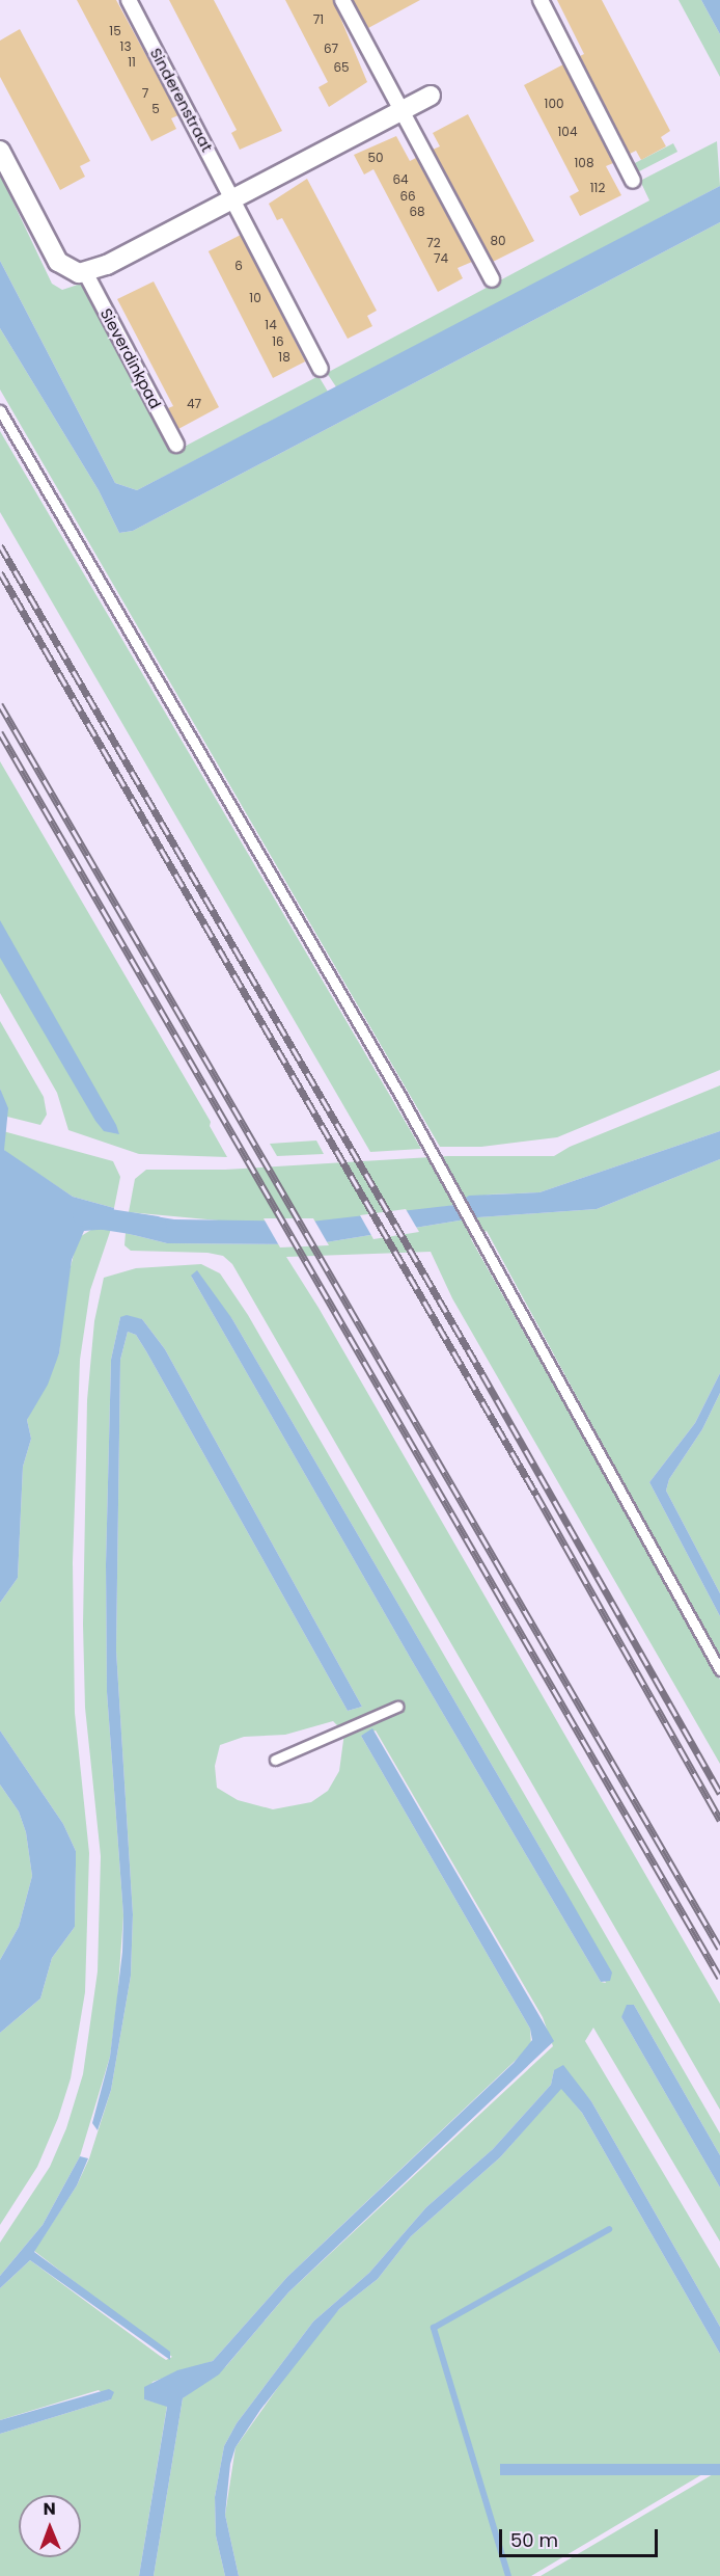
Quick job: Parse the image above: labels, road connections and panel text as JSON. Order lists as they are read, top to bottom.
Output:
{
  "streets": {
    "street": ["Sinderenstraat", "Sieverdinkpad"]
  },
  "house_numbers": [
    "71",
    "15",
    "13",
    "67",
    "11",
    "65",
    "7",
    "100",
    "5",
    "104",
    "50",
    "108",
    "64",
    "112",
    "66",
    "68",
    "80",
    "72",
    "74",
    "6",
    "10",
    "14",
    "16",
    "18",
    "47"
  ],
  "scale_bar": "50 m",
  "north": "top"
}
